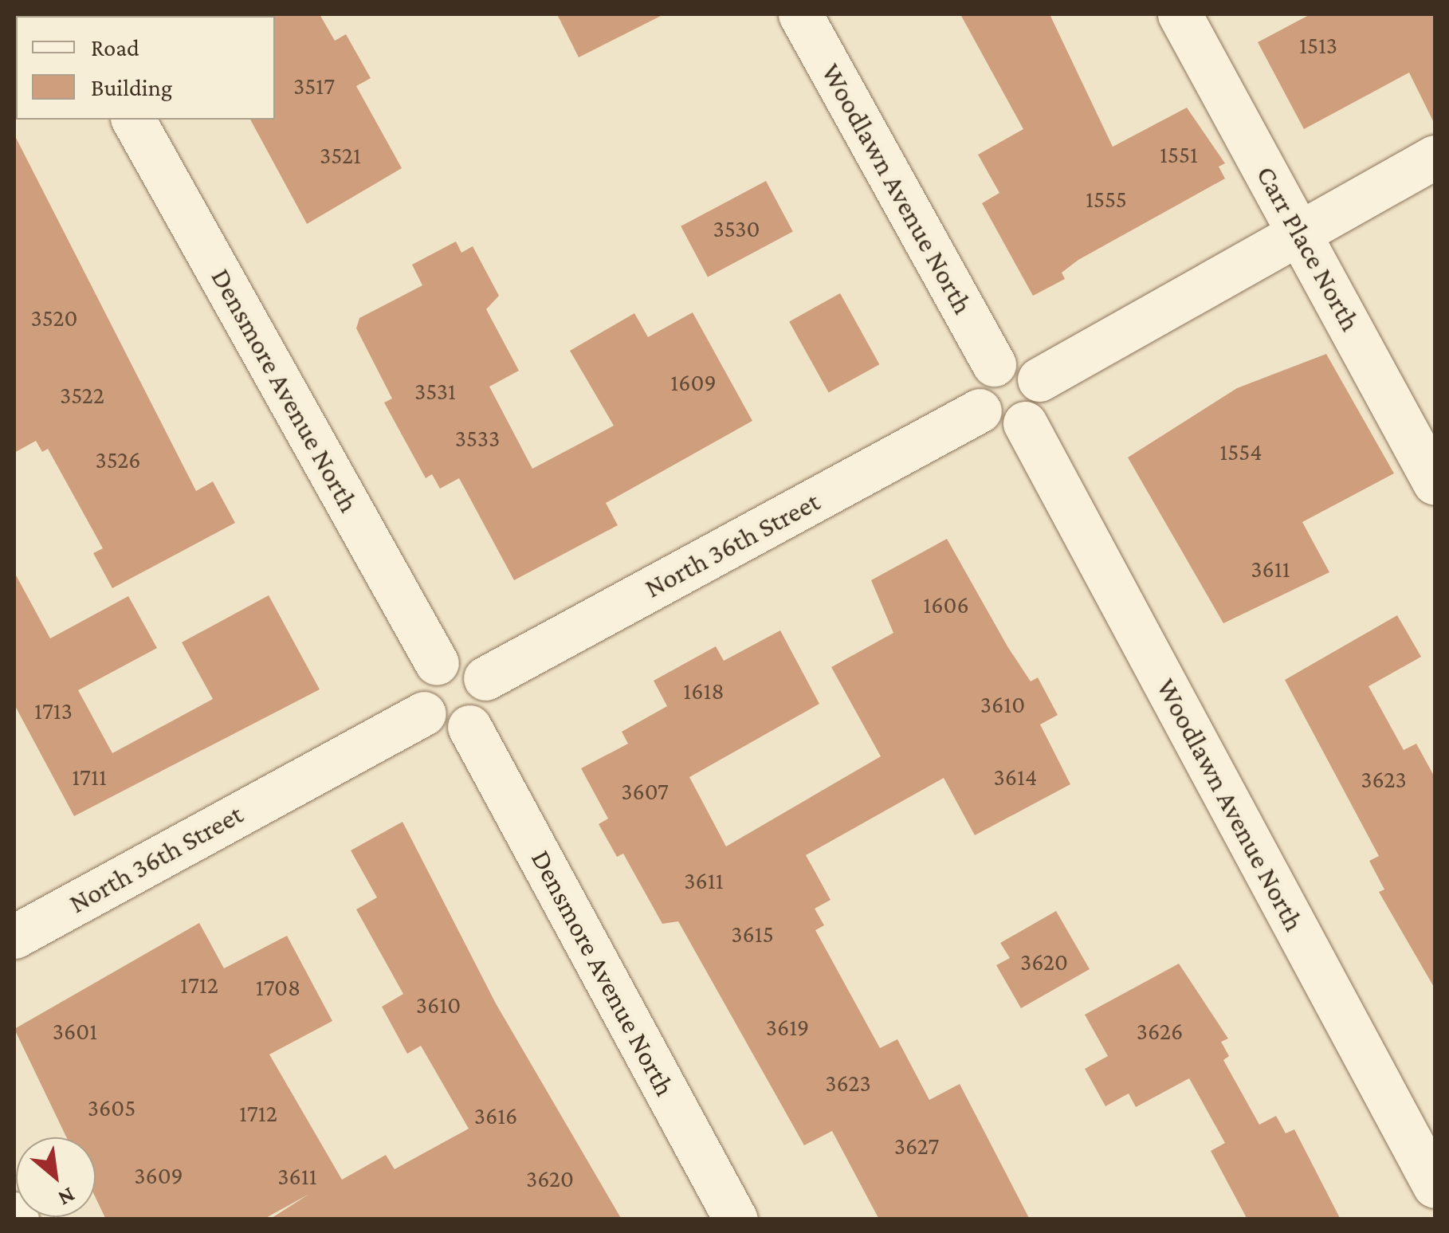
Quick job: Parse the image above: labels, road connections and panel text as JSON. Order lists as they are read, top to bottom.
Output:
{
  "streets": {
    "street": [
      "Woodlawn Avenue North",
      "Carr Place North",
      "Densmore Avenue North",
      "North 36th Street"
    ]
  },
  "crossings": [
    ["Woodlawn Avenue North", "North 36th Street"],
    ["Densmore Avenue North", "North 36th Street"]
  ],
  "house_numbers": [
    "1513",
    "3517",
    "1551",
    "3521",
    "1555",
    "3530",
    "3520",
    "1609",
    "3531",
    "3522",
    "3533",
    "1554",
    "3526",
    "3611",
    "1606",
    "1618",
    "3610",
    "1713",
    "1711",
    "3614",
    "3623",
    "3607",
    "3611",
    "3615",
    "3620",
    "1712",
    "1708",
    "3610",
    "3619",
    "3601",
    "3626",
    "3623",
    "3605",
    "1712",
    "3616",
    "3627",
    "3609",
    "3611",
    "3620"
  ],
  "legend": ["Road", "Building"],
  "north": "bottom right"
}
